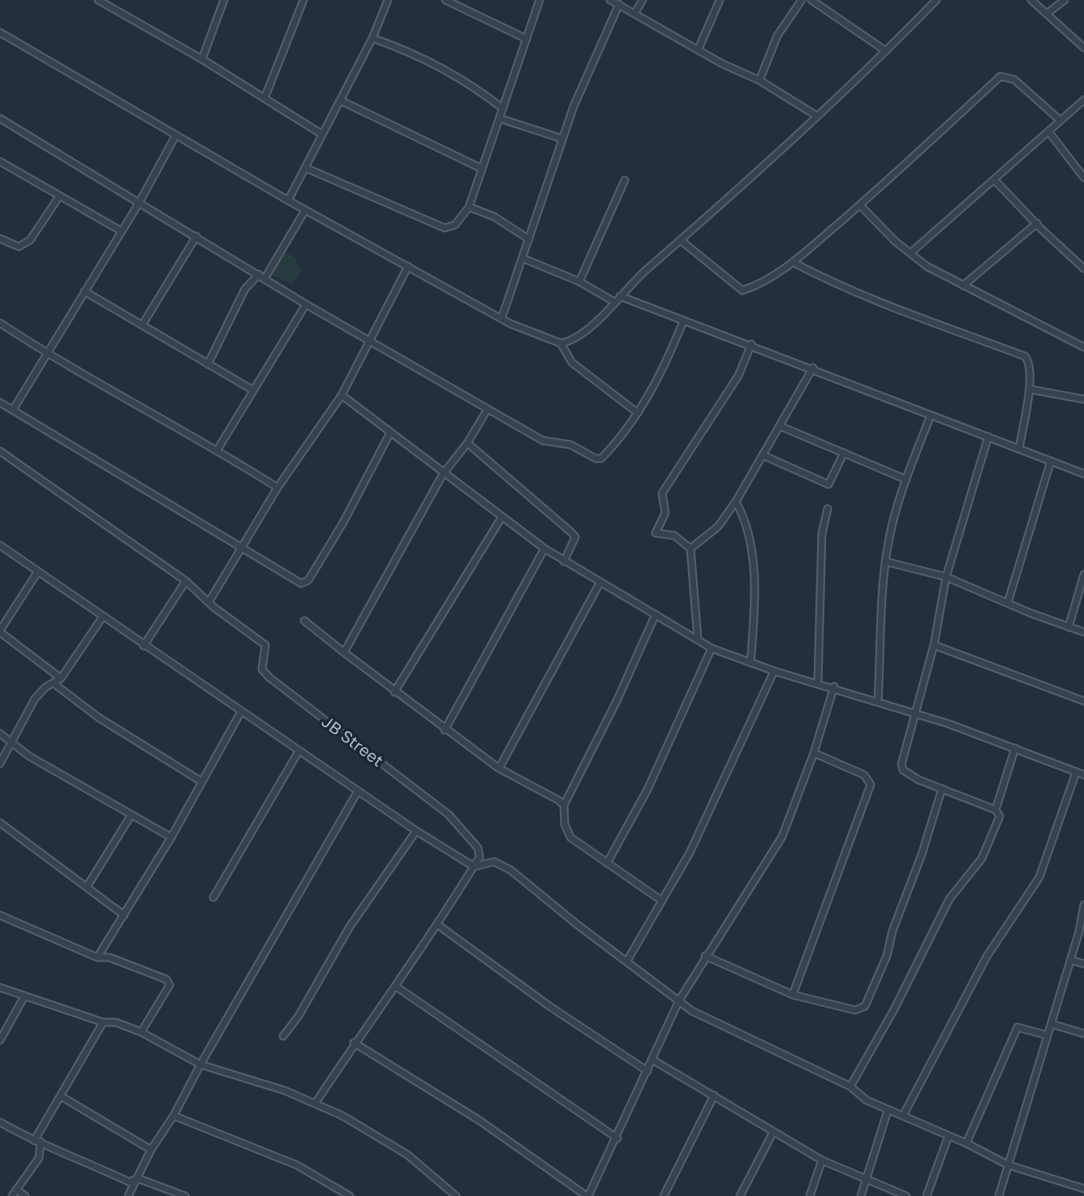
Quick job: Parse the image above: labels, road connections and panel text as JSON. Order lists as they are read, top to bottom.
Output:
{
  "streets": {
    "street": ["JB Street"]
  }
}
